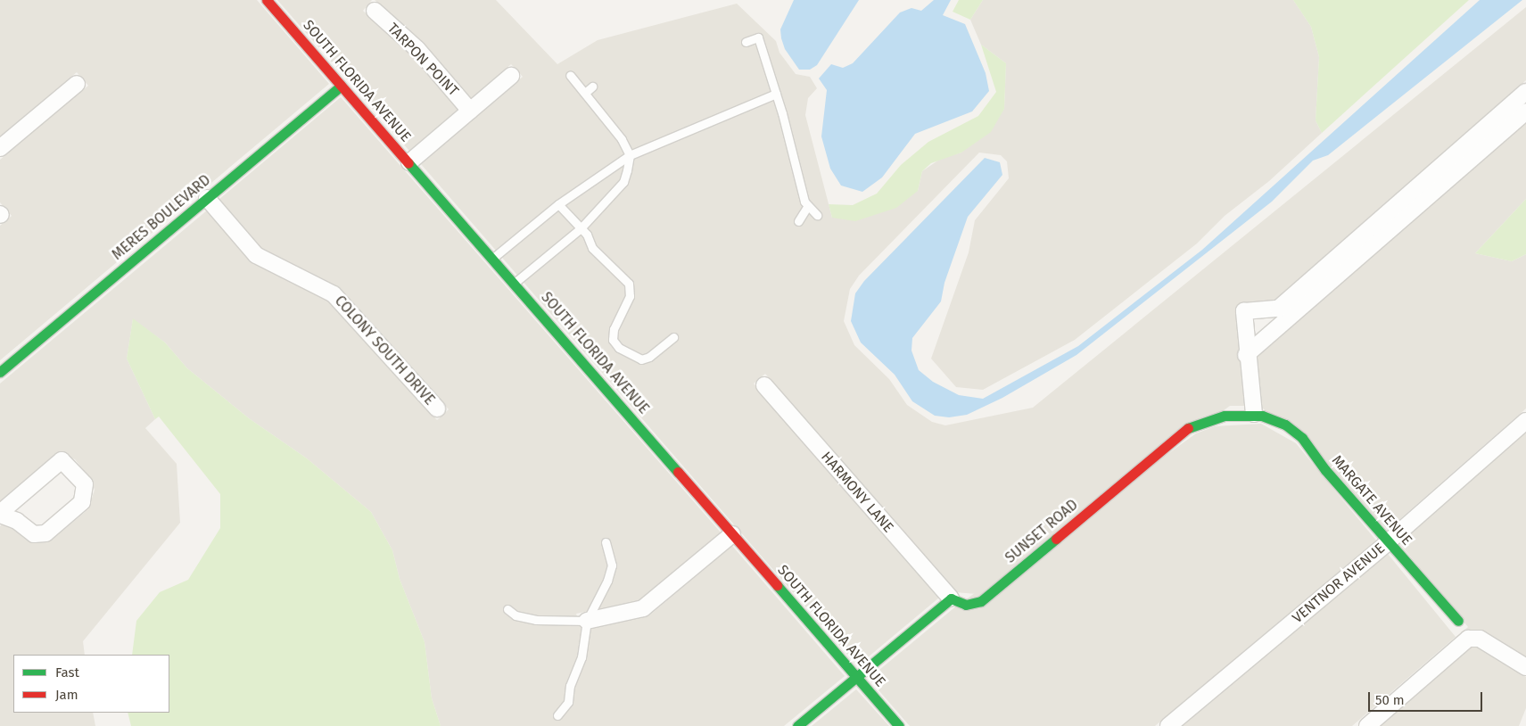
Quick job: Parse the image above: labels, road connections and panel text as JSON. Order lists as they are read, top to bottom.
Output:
{
  "streets": {
    "street": [
      "TARPON POINT",
      "SOUTH FLORIDA AVENUE",
      "MERES BOULEVARD",
      "COLONY SOUTH DRIVE",
      "HARMONY LANE",
      "MARGATE AVENUE",
      "SUNSET ROAD",
      "VENTNOR AVENUE"
    ]
  },
  "crossings": [
    ["TARPON POINT", "SOUTH FLORIDA AVENUE"],
    ["SOUTH FLORIDA AVENUE", "MERES BOULEVARD"],
    ["MERES BOULEVARD", "COLONY SOUTH DRIVE"],
    ["HARMONY LANE", "SUNSET ROAD"],
    ["MARGATE AVENUE", "SUNSET ROAD"],
    ["MARGATE AVENUE", "VENTNOR AVENUE"]
  ],
  "legend": ["Fast", "Jam"],
  "scale_bar": "50 m"
}
